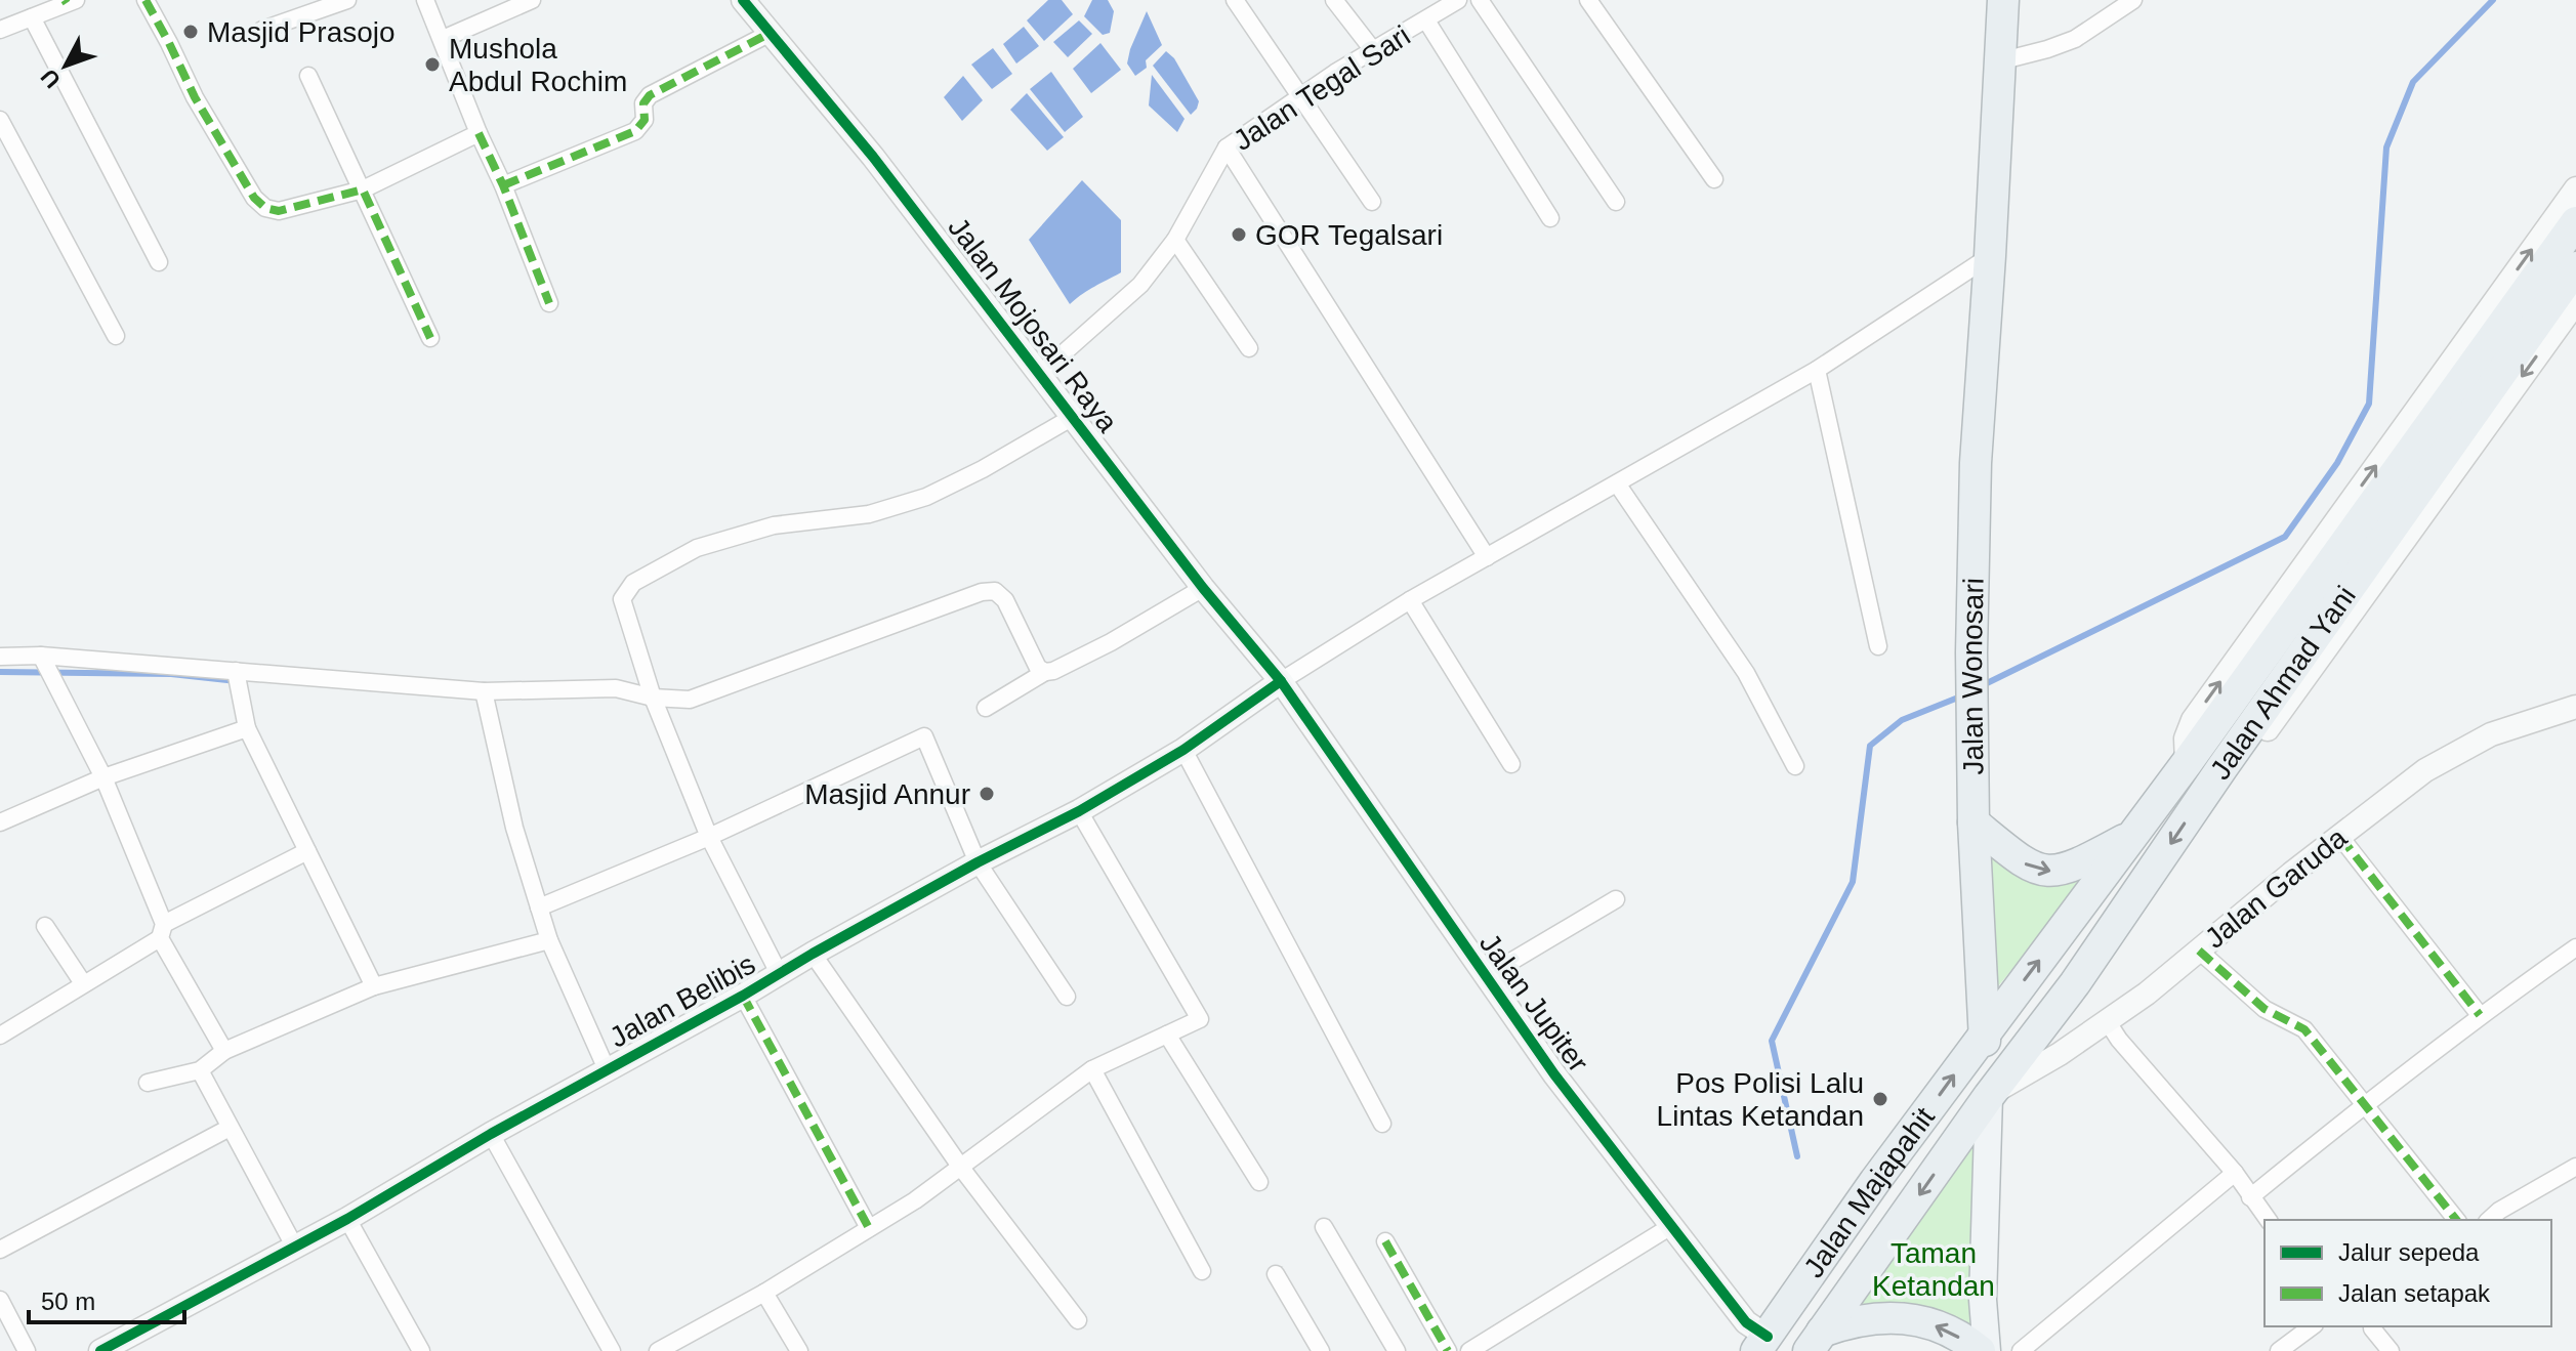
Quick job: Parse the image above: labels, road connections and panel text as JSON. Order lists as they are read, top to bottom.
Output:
{
  "streets": {
    "highway": ["Jalan Wonosari", "Jalan Ahmad Yani", "Jalan Majapahit"],
    "street": [
      "Jalan Tegal Sari",
      "Jalan Mojosari Raya",
      "Jalan Garuda",
      "Jalan Belibis",
      "Jalan Jupiter"
    ]
  },
  "crossings": [
    ["Jalan Tegal Sari", "Jalan Mojosari Raya"],
    ["Jalan Mojosari Raya", "Jalan Belibis"],
    ["Jalan Mojosari Raya", "Jalan Jupiter"],
    ["Jalan Wonosari", "Jalan Ahmad Yani"],
    ["Jalan Wonosari", "Jalan Garuda"],
    ["Jalan Wonosari", "Jalan Majapahit"],
    ["Jalan Ahmad Yani", "Jalan Garuda"],
    ["Jalan Ahmad Yani", "Jalan Majapahit"],
    ["Jalan Garuda", "Jalan Majapahit"],
    ["Jalan Belibis", "Jalan Jupiter"],
    ["Jalan Jupiter", "Jalan Majapahit"]
  ],
  "parks": ["Taman Ketandan"],
  "places": [
    "Masjid Prasojo",
    "Mushola Abdul Rochim",
    "GOR Tegalsari",
    "Masjid Annur",
    "Pos Polisi Lalu Lintas Ketandan"
  ],
  "legend": ["Jalur sepeda", "Jalan setapak"],
  "scale_bar": "50 m",
  "north": "bottom left"
}
